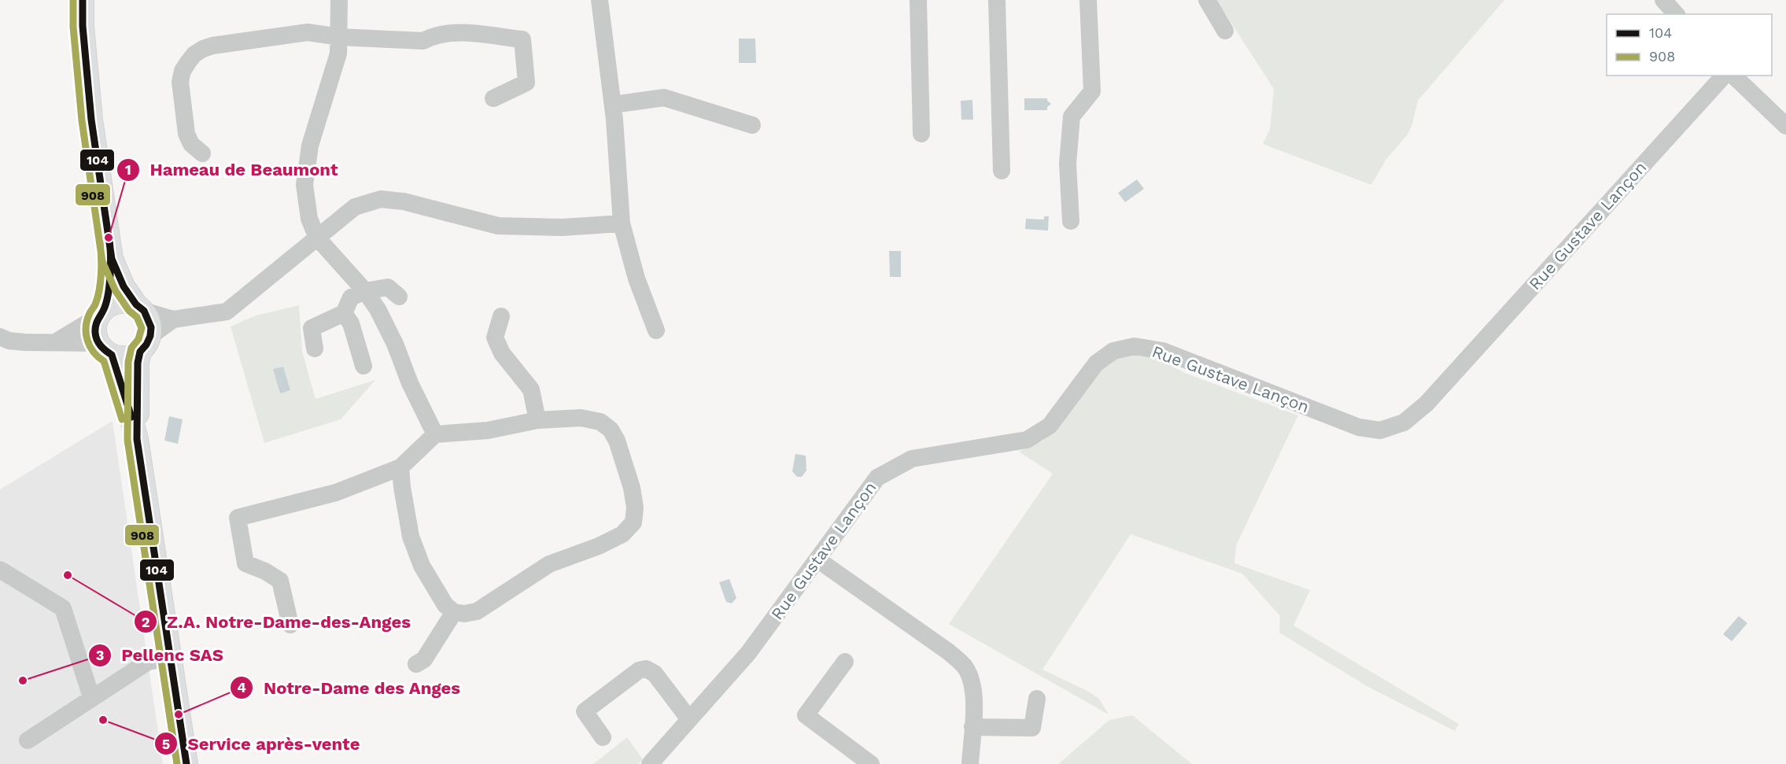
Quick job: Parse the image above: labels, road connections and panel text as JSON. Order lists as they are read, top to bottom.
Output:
{
  "streets": {
    "street": ["Rue Gustave Lançon"]
  },
  "places": [
    "Hameau de Beaumont",
    "Z.A. Notre-Dame-des-Anges",
    "Pellenc SAS",
    "Notre-Dame des Anges",
    "Service après-vente"
  ],
  "lines": ["transit line 104", "transit line 908"],
  "legend": ["104", "908"]
}
